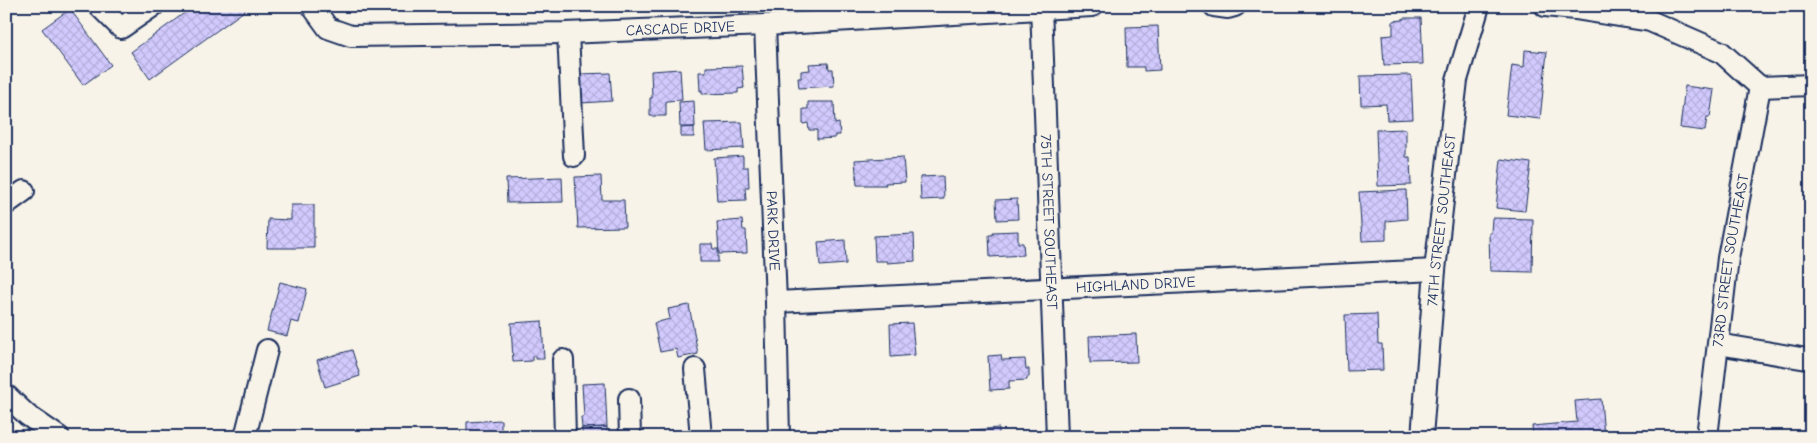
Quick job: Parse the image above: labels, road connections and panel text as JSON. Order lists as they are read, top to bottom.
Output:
{
  "streets": {
    "street": [
      "CASCADE DRIVE",
      "74TH STREET SOUTHEAST",
      "75TH STREET SOUTHEAST",
      "PARK DRIVE",
      "73RD STREET SOUTHEAST",
      "HIGHLAND DRIVE"
    ]
  },
  "crossings": [
    ["CASCADE DRIVE", "75TH STREET SOUTHEAST"],
    ["CASCADE DRIVE", "PARK DRIVE"],
    ["74TH STREET SOUTHEAST", "HIGHLAND DRIVE"],
    ["75TH STREET SOUTHEAST", "HIGHLAND DRIVE"],
    ["PARK DRIVE", "HIGHLAND DRIVE"]
  ]
}
